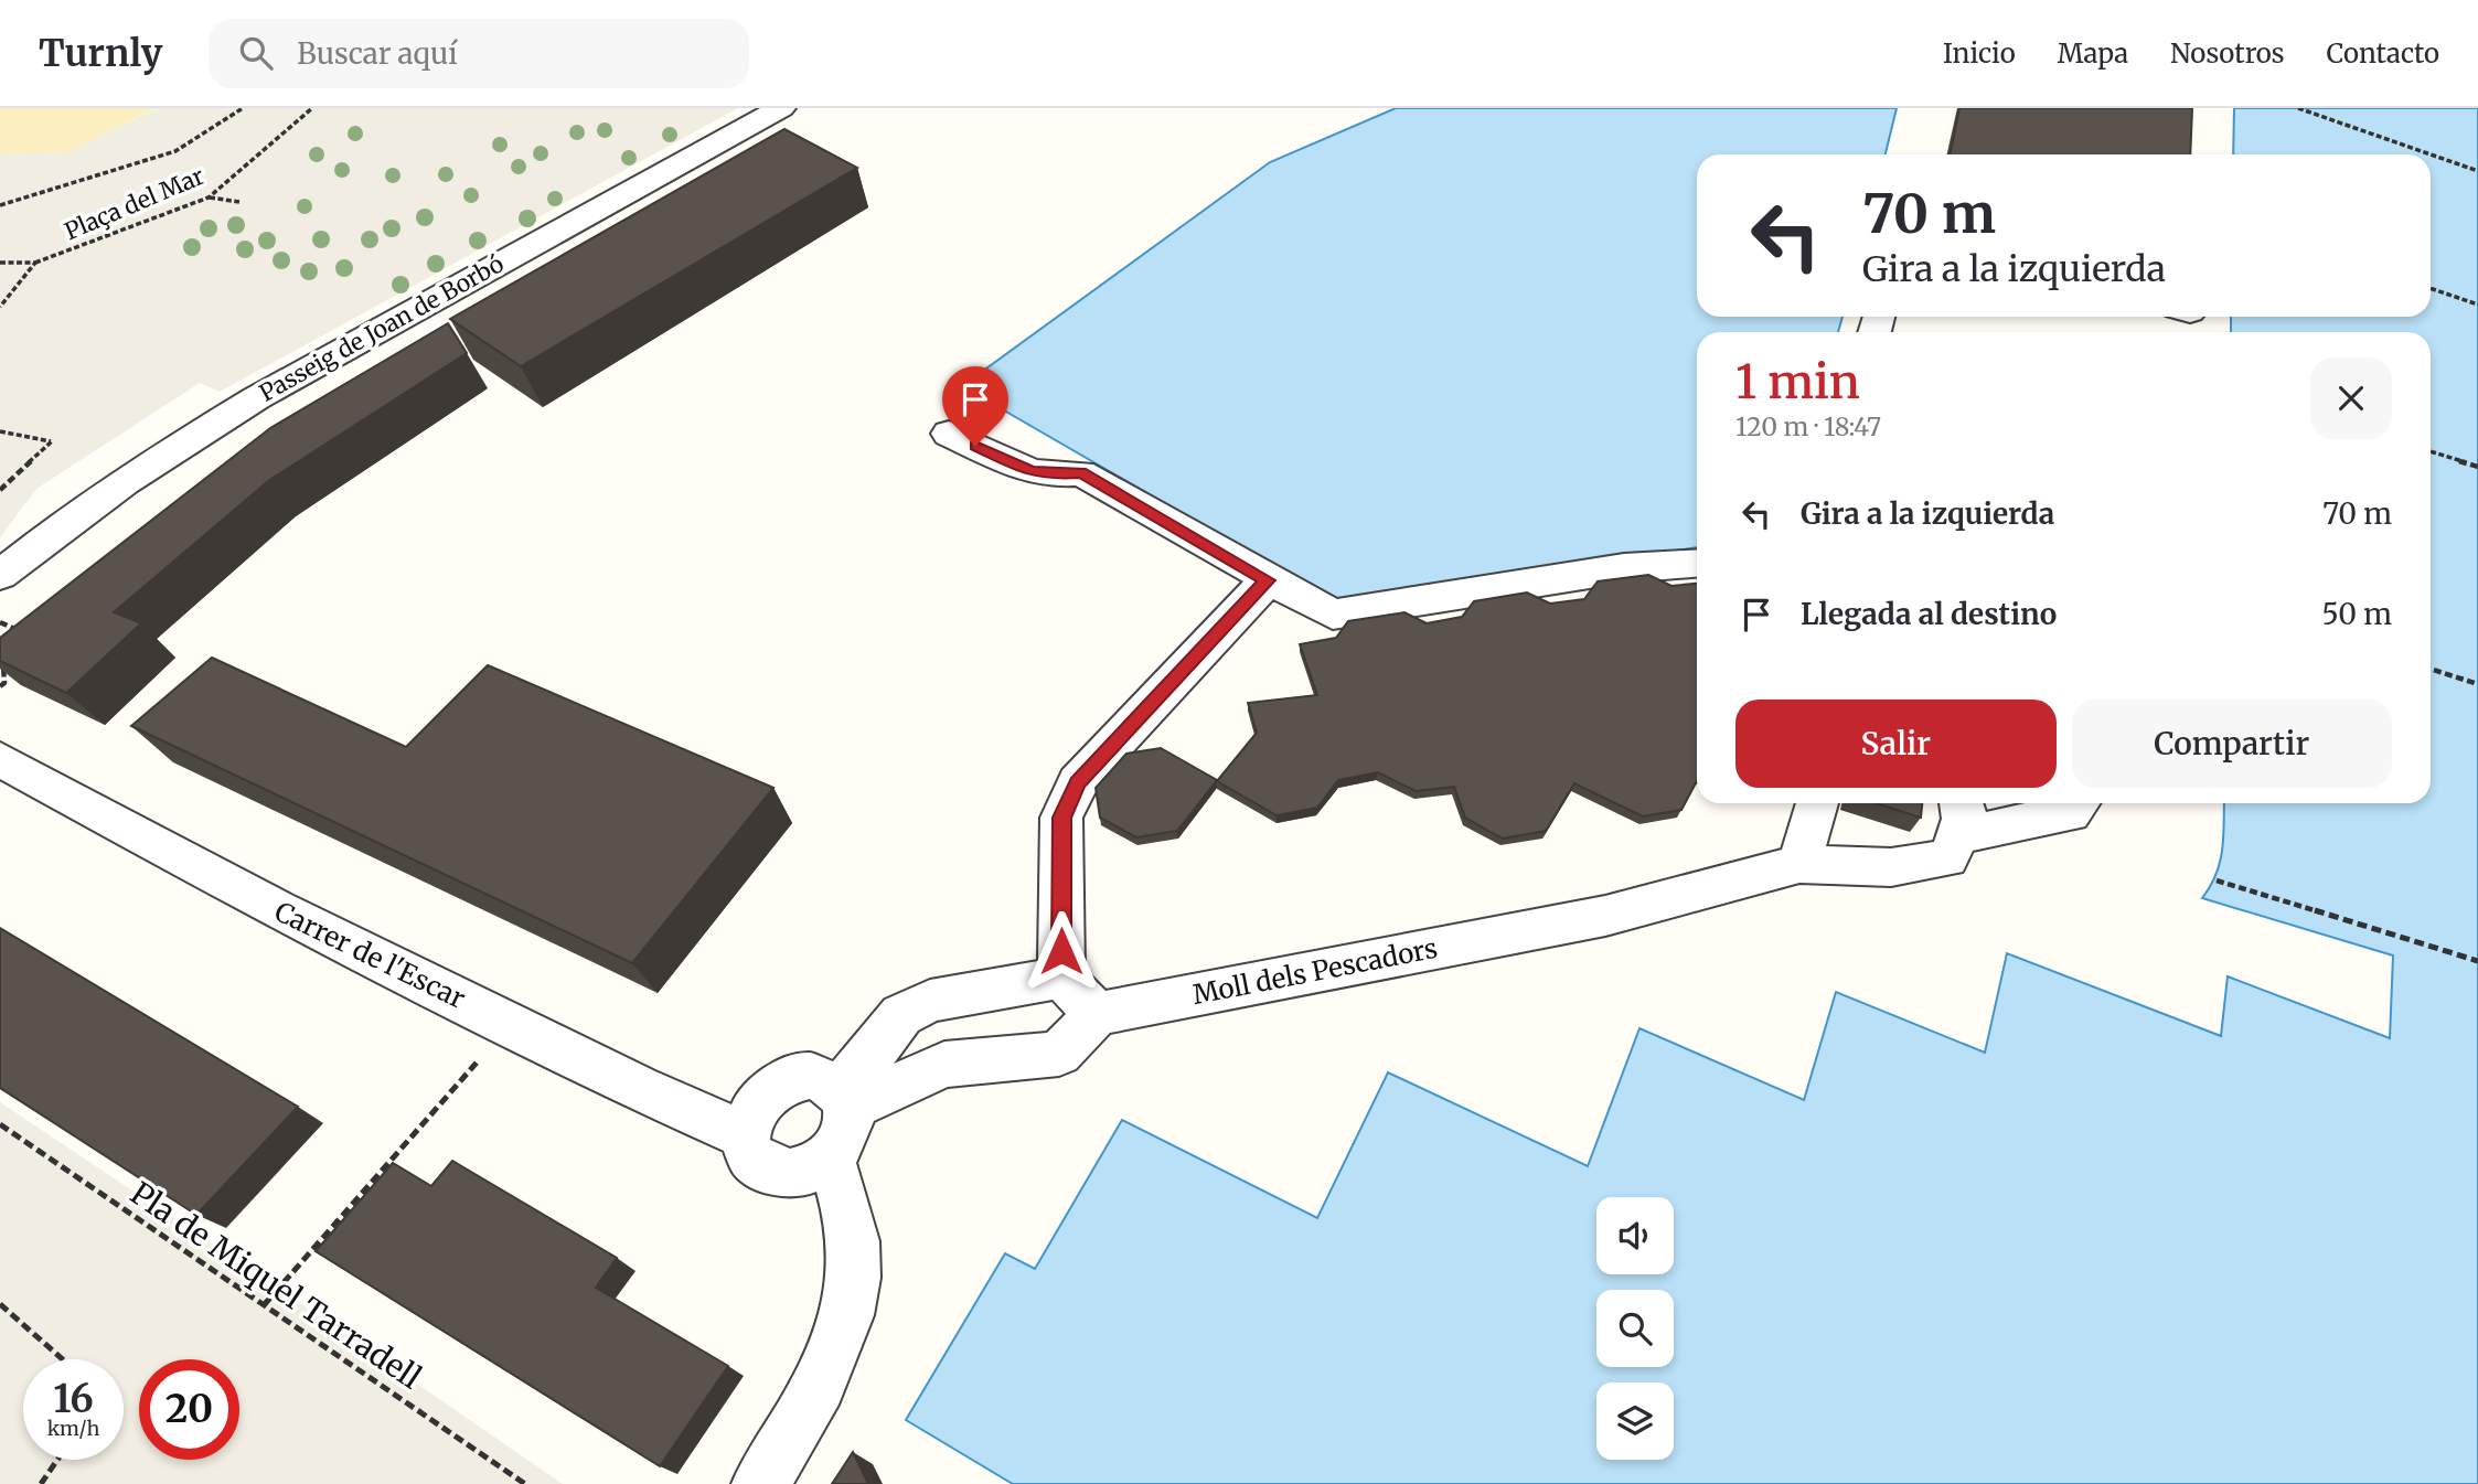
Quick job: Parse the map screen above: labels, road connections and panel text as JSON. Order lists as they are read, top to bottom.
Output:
{
  "streets": {
    "street": ["Passeig de Joan de Borbó", "Carrer de l'Escar", "Moll dels Pescadors"],
    "path": ["Plaça del Mar", "Pla de Miquel Tarradell"]
  },
  "page": {
    "header": "Turnly",
    "search": "Buscar aquí",
    "nav": [
      "Inicio",
      "Mapa",
      "Nosotros",
      "Contacto"
    ],
    "turn": ["70 m", "Gira a la izquierda"],
    "heading": ["1 min", "120 m · 18:47"],
    "list": [
      {
        "name": "Gira a la izquierda",
        "value": "70 m"
      },
      {
        "name": "Llegada al destino",
        "value": "50 m"
      }
    ],
    "buttons": ["Salir", "Compartir"],
    "speed": "16 km/h",
    "limit": "20"
  }
}
